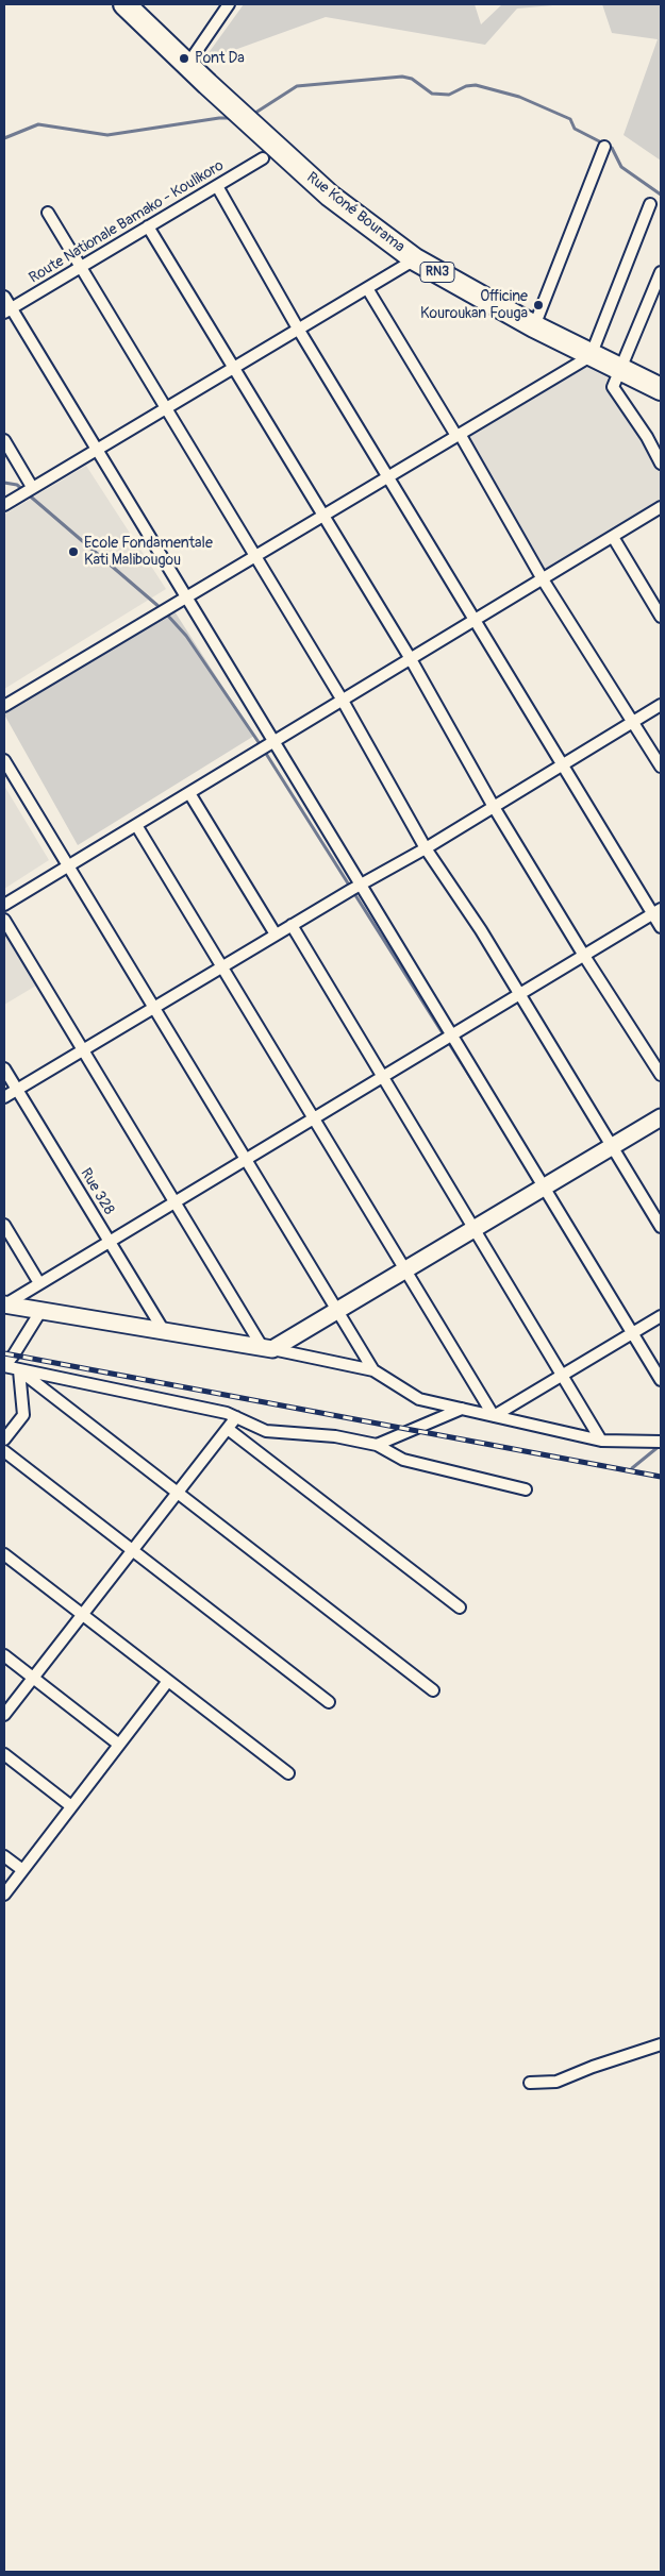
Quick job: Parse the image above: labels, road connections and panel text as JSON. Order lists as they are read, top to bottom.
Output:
{
  "streets": {
    "highway": ["Rue Koné Bourama", "RN3"],
    "street": ["Route Nationale Bamako - Koulikoro", "Rue 328"]
  },
  "crossings": [
    ["Rue Koné Bourama", "RN3"]
  ],
  "places": ["Pont Da", "Officine Kouroukan Fouga", "Ecole Fondamentale Kati Malibougou"]
}
